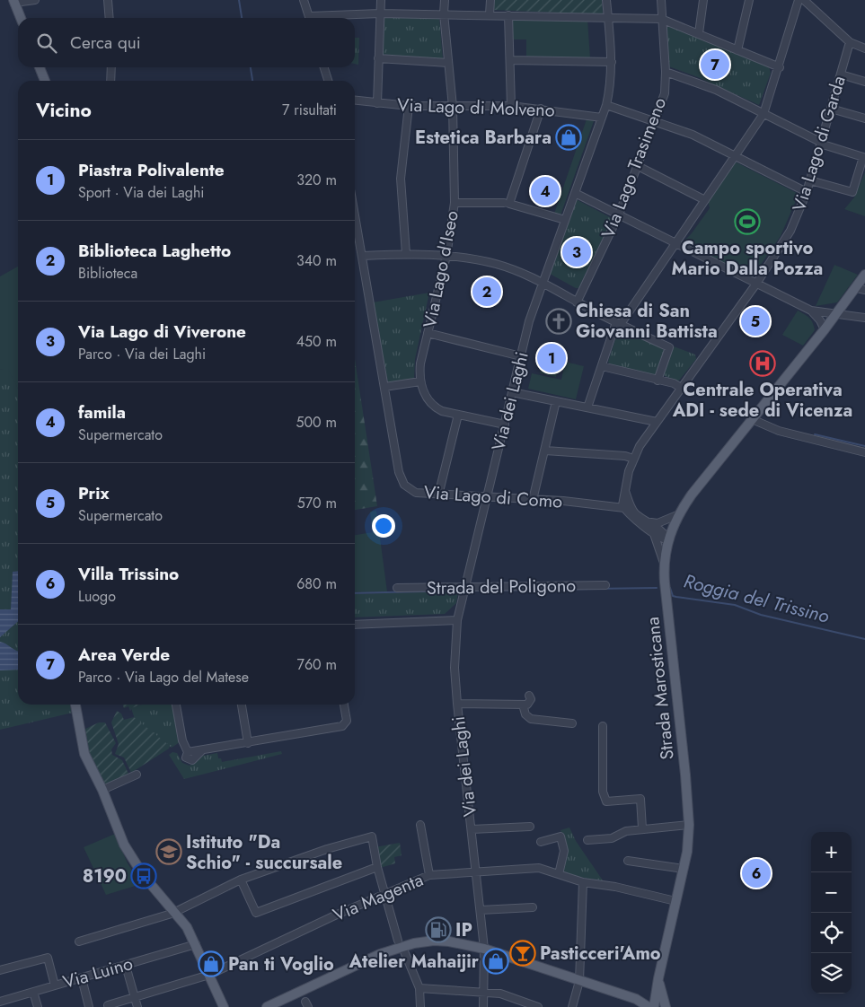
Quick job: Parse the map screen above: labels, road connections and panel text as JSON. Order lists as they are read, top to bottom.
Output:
{
  "streets": {
    "main road": ["Strada Marosticana"],
    "street": [
      "Via Lago di Molveno",
      "Via Lago di Garda",
      "Via Lago Trasimeno",
      "Via Lago d'Iseo",
      "Via dei Laghi",
      "Via Lago di Como",
      "Strada del Poligono",
      "Via Magenta",
      "Via Luino"
    ]
  },
  "crossings": [
    ["Via Lago di Molveno", "Via Lago d'Iseo"],
    ["Via Lago di Molveno", "Via dei Laghi"],
    ["Via Lago di Garda", "Via Lago di Como"],
    ["Via Lago d'Iseo", "Via dei Laghi"],
    ["Via dei Laghi", "Via Lago di Como"],
    ["Via dei Laghi", "Strada del Poligono"],
    ["Via dei Laghi", "Via Magenta"],
    ["Strada Marosticana", "Via Magenta"]
  ],
  "water": ["Roggia del Trissino"],
  "places": {
    "shop": ["Estetica Barbara", "Atelier Mahaijir", "Pan ti Voglio"],
    "sports": ["Campo sportivo Mario Dalla Pozza"],
    "church": ["Chiesa di San Giovanni Battista"],
    "hospital": ["Centrale Operativa ADI - sede di Vicenza"],
    "school or university": ["Istituto \"Da Schio\" - succursale"],
    "bus stop": ["8190"],
    "fuel station": ["IP"],
    "bar": ["Pasticceri'Amo"]
  },
  "page": {
    "search": "Cerca qui",
    "pins": [
      "7",
      "4",
      "3",
      "2",
      "5",
      "1",
      "6"
    ],
    "heading": ["Vicino", "7 risultati"],
    "list": [
      {
        "mark": "1",
        "name": "Piastra Polivalente",
        "note": "Sport · Via dei Laghi",
        "value": "320 m"
      },
      {
        "mark": "2",
        "name": "Biblioteca Laghetto",
        "note": "Biblioteca",
        "value": "340 m"
      },
      {
        "mark": "3",
        "name": "Via Lago di Viverone",
        "note": "Parco · Via dei Laghi",
        "value": "450 m"
      },
      {
        "mark": "4",
        "name": "famila",
        "note": "Supermercato",
        "value": "500 m"
      },
      {
        "mark": "5",
        "name": "Prix",
        "note": "Supermercato",
        "value": "570 m"
      },
      {
        "mark": "6",
        "name": "Villa Trissino",
        "note": "Luogo",
        "value": "680 m"
      },
      {
        "mark": "7",
        "name": "Area Verde",
        "note": "Parco · Via Lago del Matese",
        "value": "760 m"
      }
    ],
    "map_buttons": ["+", "−"]
  }
}
